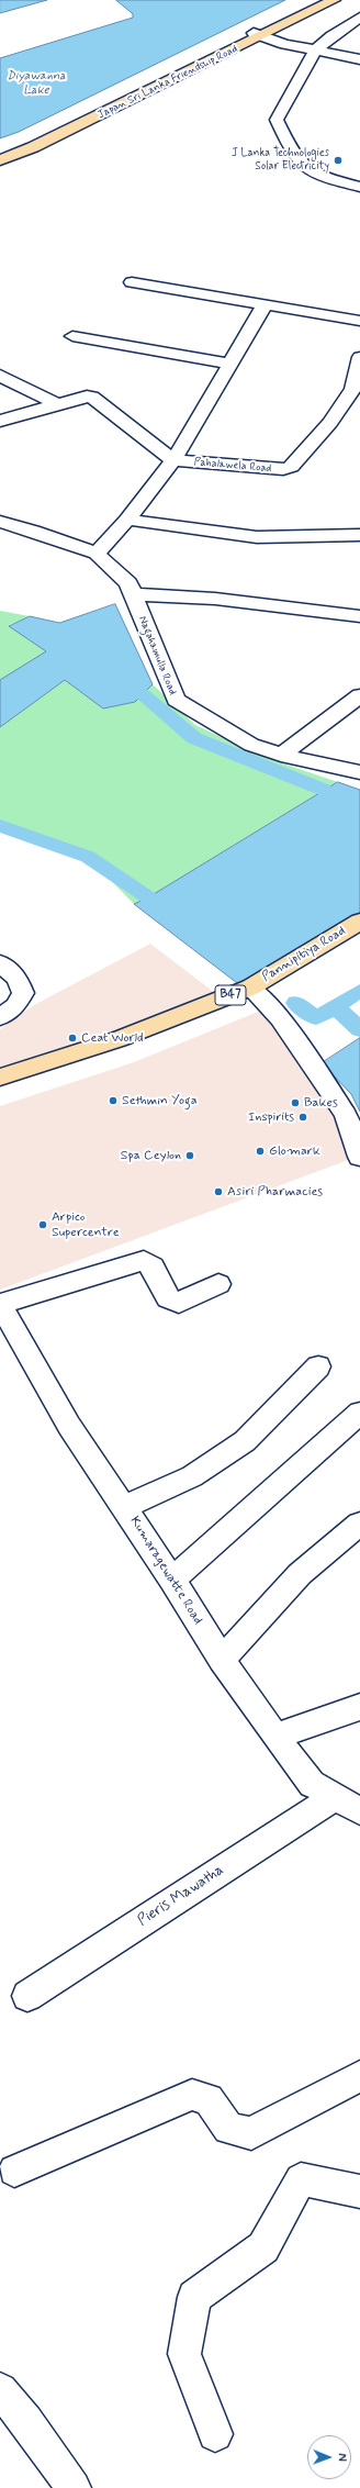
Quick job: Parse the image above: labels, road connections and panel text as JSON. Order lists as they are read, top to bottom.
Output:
{
  "streets": {
    "main road": ["Japan Sri Lanka Friendship Road", "Pannipitiya Road", "B47"],
    "street": [
      "Pahalawela Road",
      "Nagahamulla Road",
      "Kumaragewatte Road",
      "Pieris Mawatha"
    ]
  },
  "crossings": [
    ["Kumaragewatte Road", "Pieris Mawatha"]
  ],
  "water": ["Diyawanna Lake"],
  "places": [
    "J Lanka Technologies Solar Electricity",
    "Ceat World",
    "Sethmin Yoga",
    "Bakes",
    "Inspirits",
    "Glomark",
    "Spa Ceylon",
    "Asiri Pharmacies",
    "Arpico Supercentre"
  ],
  "north": "right"
}
